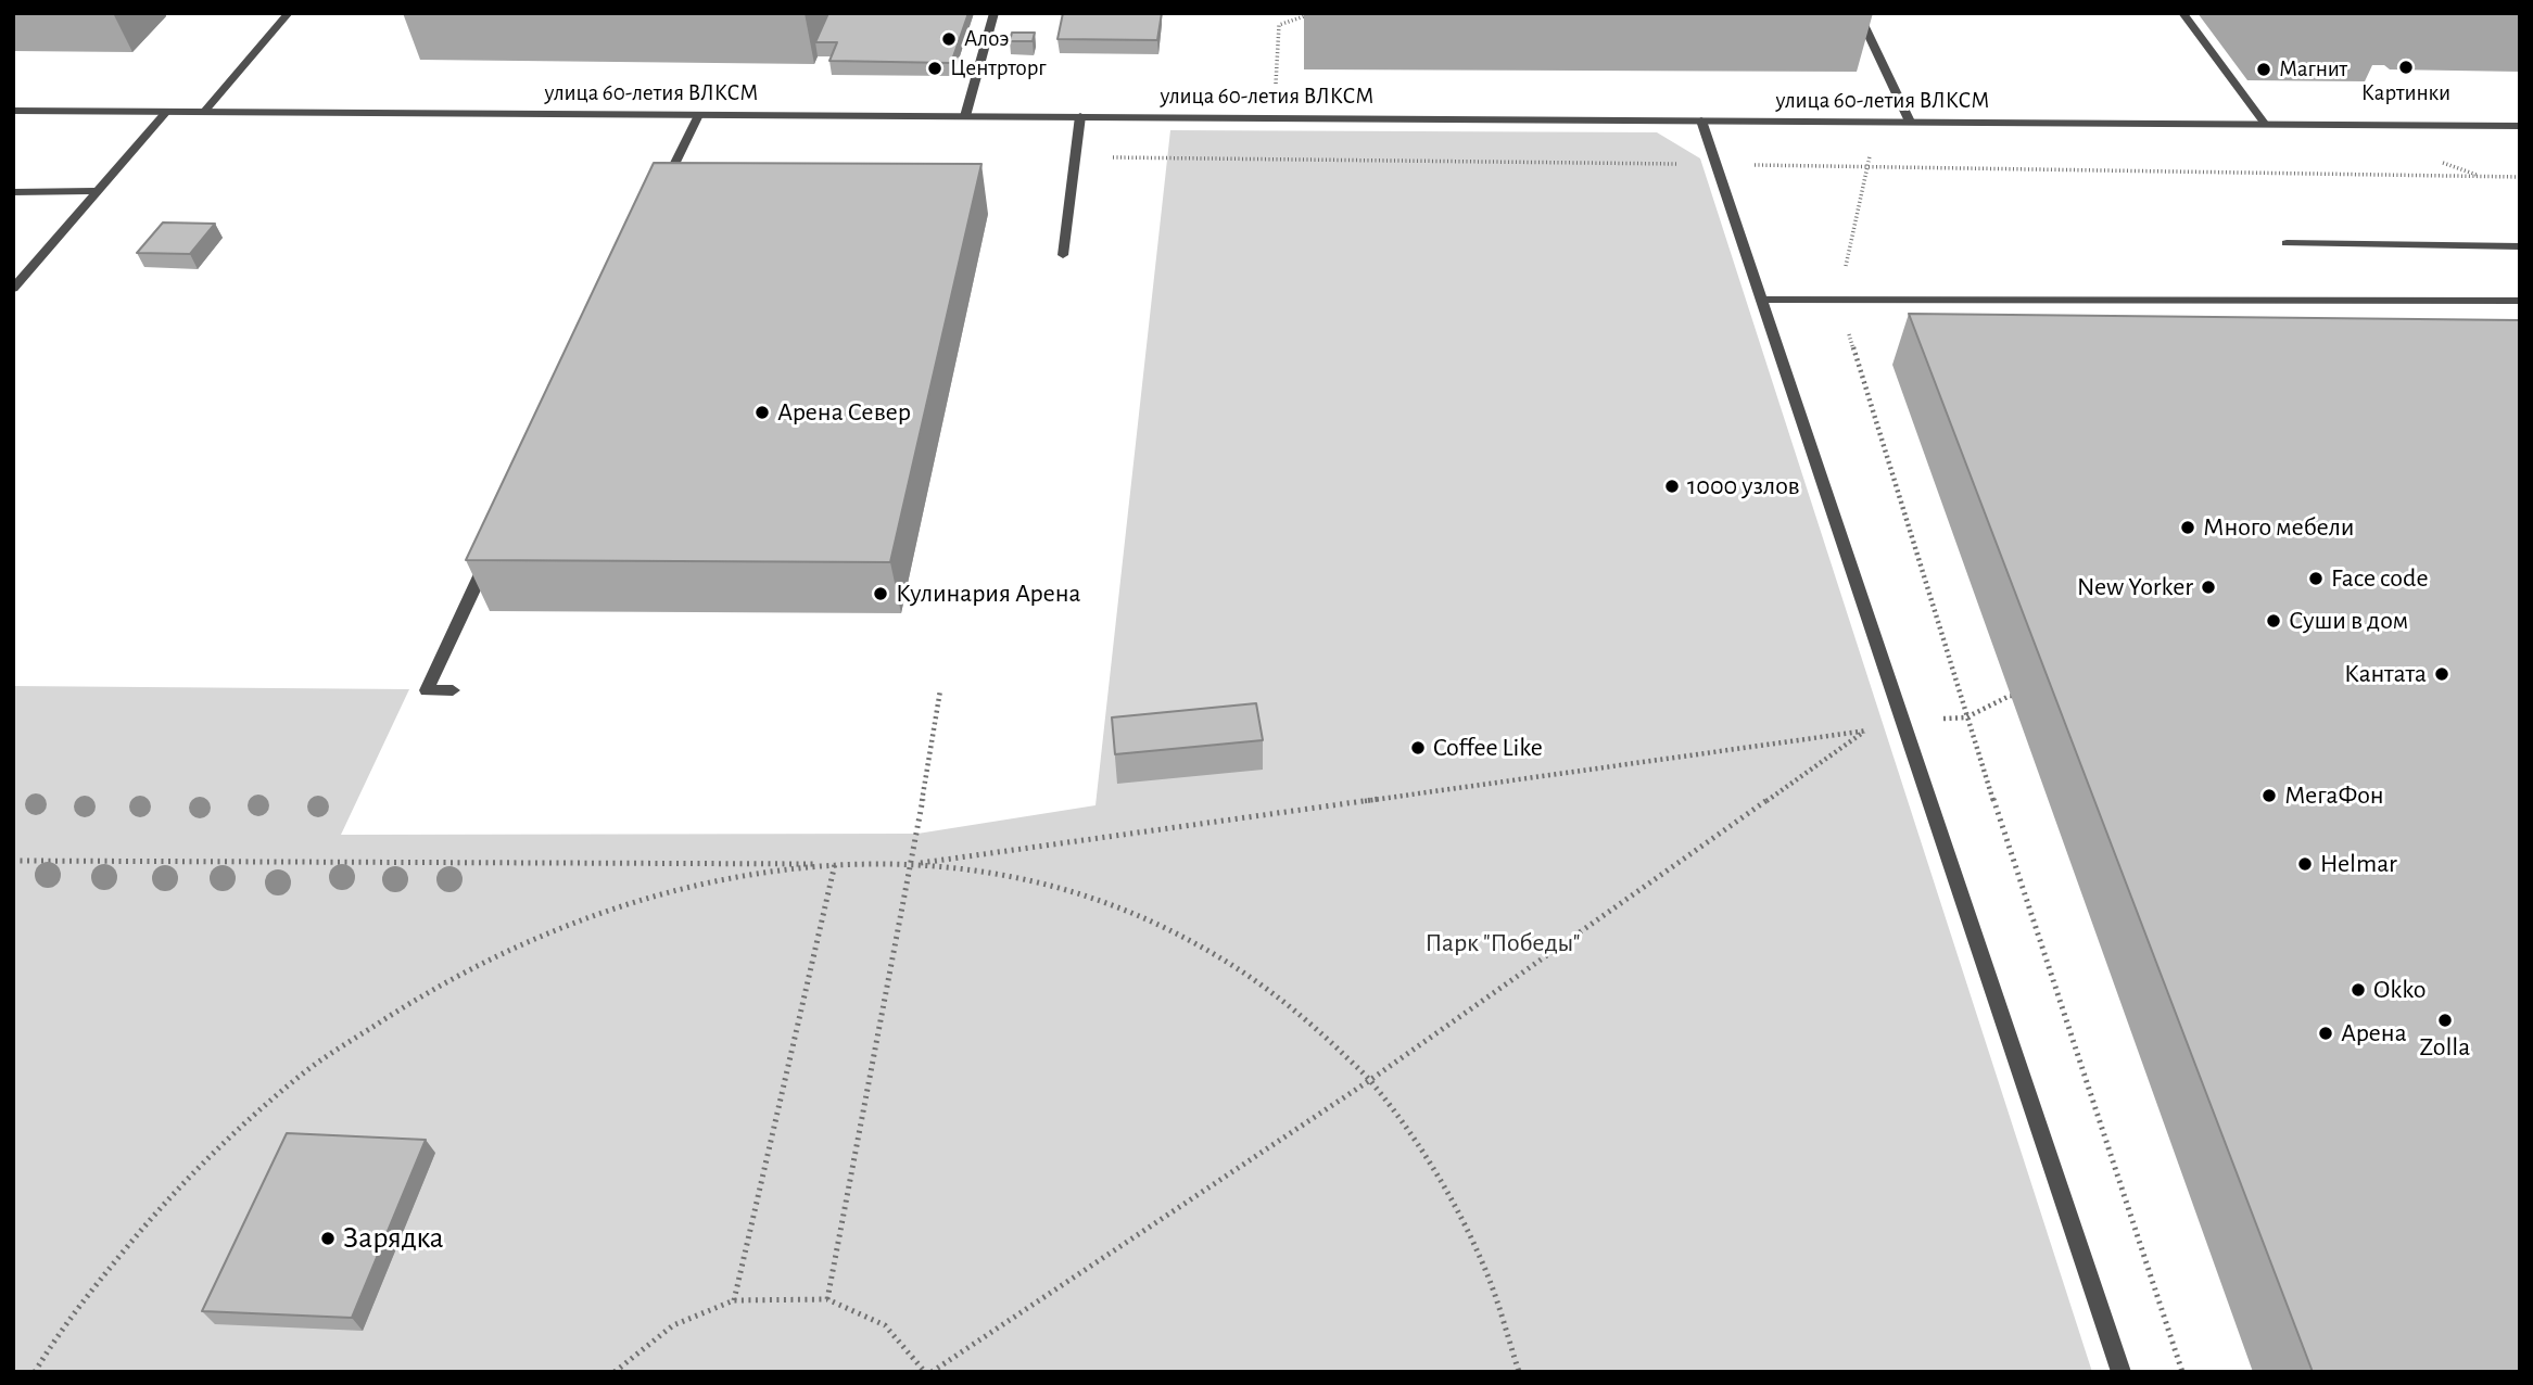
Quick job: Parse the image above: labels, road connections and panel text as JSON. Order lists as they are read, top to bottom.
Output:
{
  "streets": {
    "street": ["улица 60-летия ВЛКСМ"]
  },
  "parks": ["Парк \"Победы\""],
  "places": [
    "Алоэ",
    "Картинки",
    "Центрторг",
    "Магнит",
    "Арена Север",
    "1000 узлов",
    "Много мебели",
    "Face code",
    "New Yorker",
    "Кулинария Арена",
    "Суши в дом",
    "Кантата",
    "Coffee Like",
    "МегаФон",
    "Helmar",
    "Okko",
    "Zolla",
    "Арена",
    "Зарядка"
  ]
}
